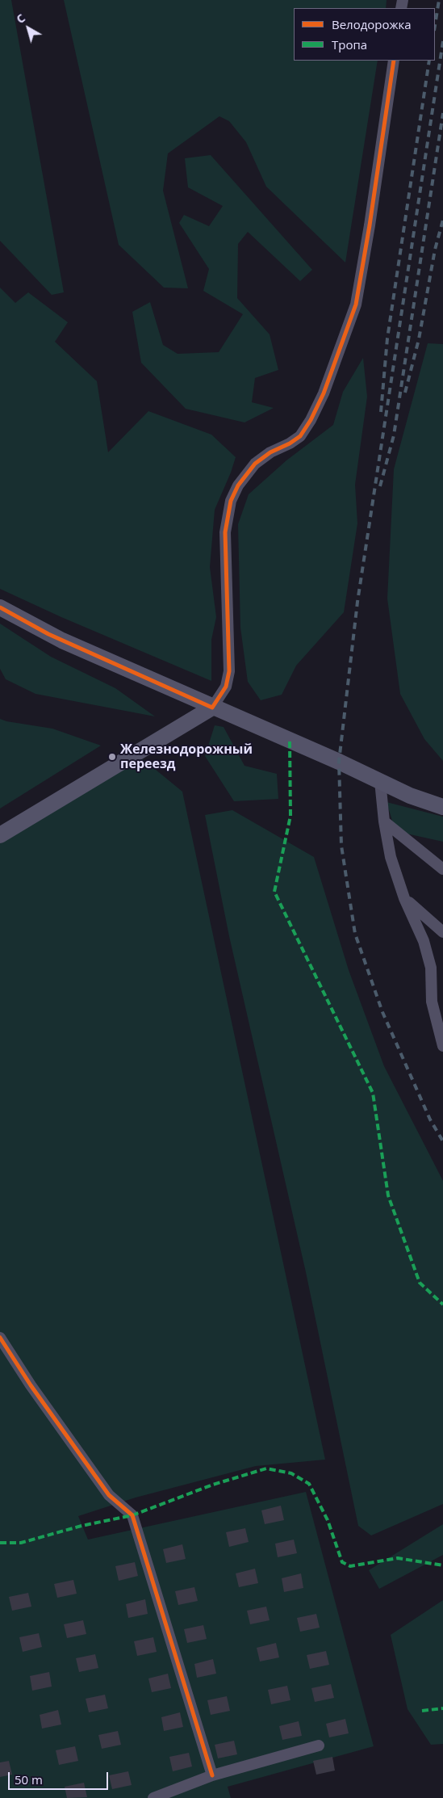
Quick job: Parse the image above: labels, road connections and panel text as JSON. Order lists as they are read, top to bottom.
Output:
{
  "places": ["Железнодорожный переезд"],
  "legend": ["Велодорожка", "Тропа"],
  "scale_bar": "50 m",
  "north": "top left"
}
